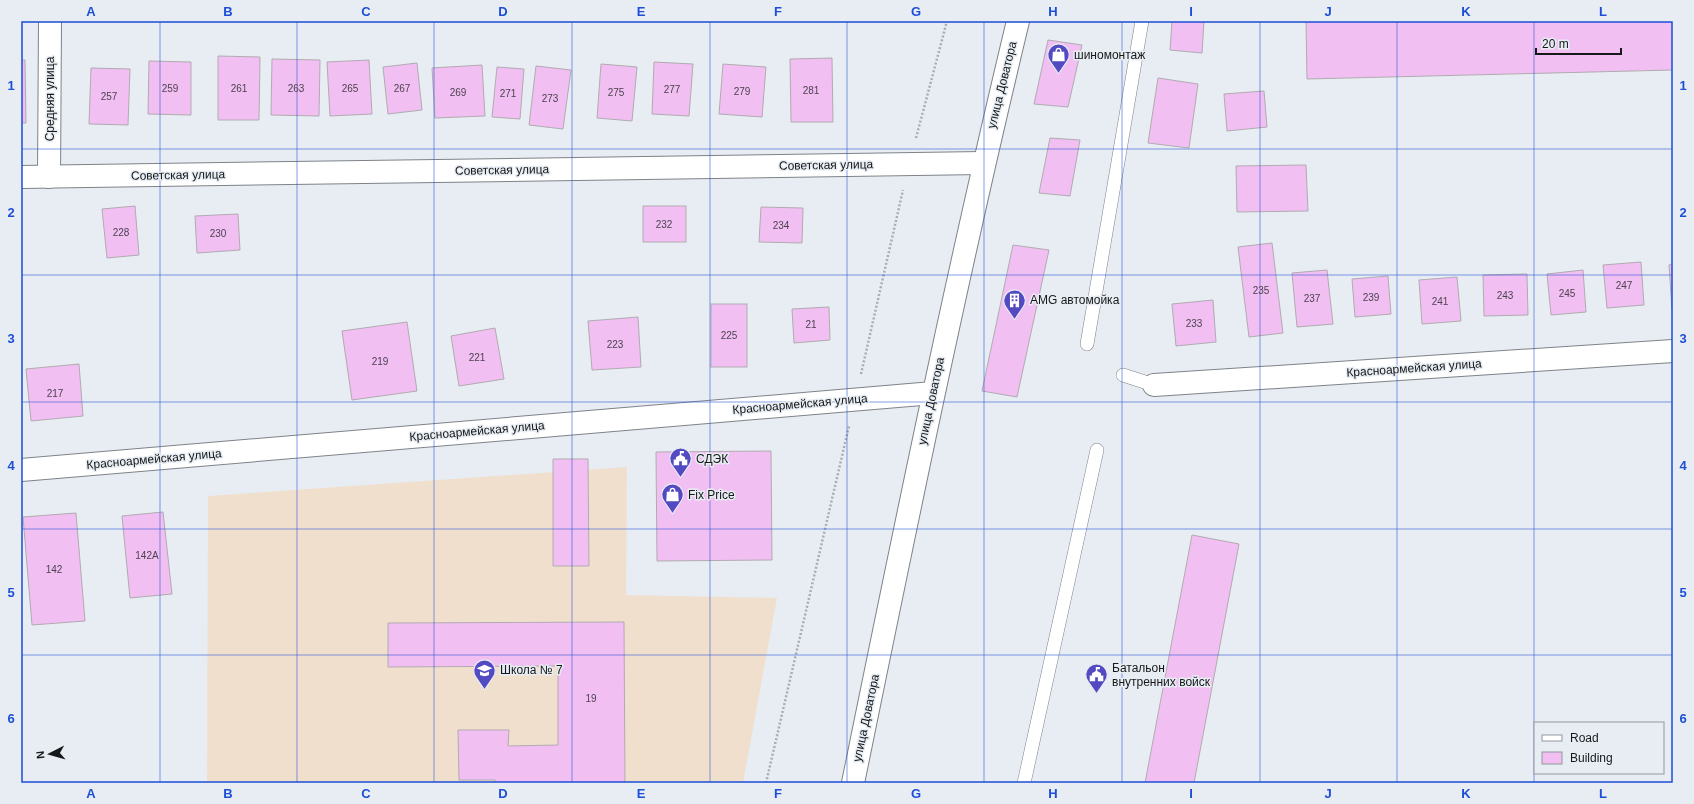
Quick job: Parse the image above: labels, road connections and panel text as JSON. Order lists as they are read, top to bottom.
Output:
{
  "streets": {
    "street": [
      "улица Доватора",
      "Средняя улица",
      "Советская улица",
      "Красноармейская улица"
    ]
  },
  "crossings": [
    ["улица Доватора", "Советская улица"],
    ["улица Доватора", "Красноармейская улица"],
    ["Средняя улица", "Советская улица"]
  ],
  "places": {
    "shop": ["шиномонтаж", "Fix Price"],
    "building": ["AMG автомойка"],
    "public building": ["СДЭК", "Батальон внутренних войск"],
    "school or university": ["Школа № 7"]
  },
  "house_numbers": [
    "259",
    "261",
    "263",
    "265",
    "267",
    "277",
    "281",
    "279",
    "269",
    "275",
    "271",
    "257",
    "273",
    "232",
    "234",
    "228",
    "230",
    "247",
    "235",
    "245",
    "243",
    "239",
    "237",
    "241",
    "233",
    "21",
    "225",
    "223",
    "221",
    "219",
    "217",
    "142А",
    "142",
    "19"
  ],
  "legend": ["Road", "Building"],
  "scale_bar": "20 m",
  "north": "left",
  "grid": {
    "columns": [
      "A",
      "B",
      "C",
      "D",
      "E",
      "F",
      "G",
      "H",
      "I",
      "J",
      "K",
      "L"
    ],
    "rows": [
      "1",
      "2",
      "3",
      "4",
      "5",
      "6"
    ]
  }
}
